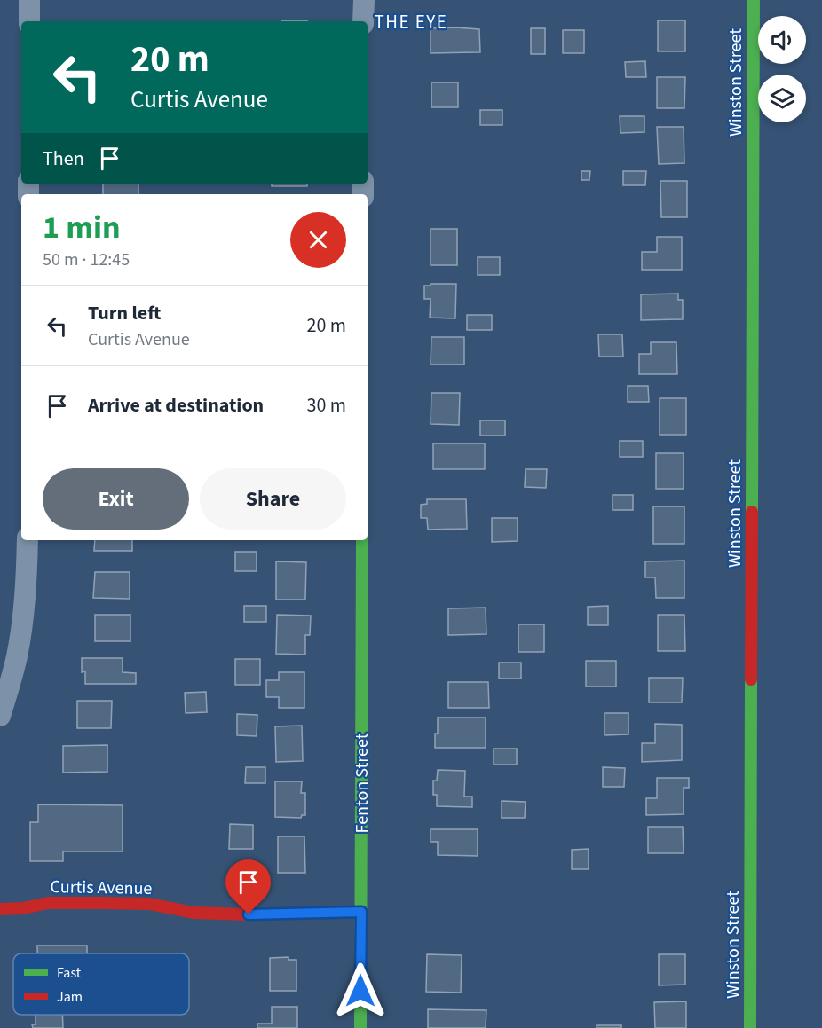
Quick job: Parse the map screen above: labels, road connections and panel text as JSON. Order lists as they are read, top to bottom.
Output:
{
  "streets": {
    "street": ["Winston Street", "Fenton Street", "Curtis Avenue"]
  },
  "crossings": [
    ["Fenton Street", "Curtis Avenue"]
  ],
  "districts": ["THE EYE"],
  "legend": ["Fast", "Jam"],
  "page": {
    "turn": ["20 m", "Curtis Avenue"],
    "then": "Then",
    "heading": ["1 min", "50 m · 12:45"],
    "list": [
      {
        "name": "Turn left",
        "note": "Curtis Avenue",
        "value": "20 m"
      },
      {
        "name": "Arrive at destination",
        "value": "30 m"
      }
    ],
    "buttons": ["Exit", "Share"]
  }
}
